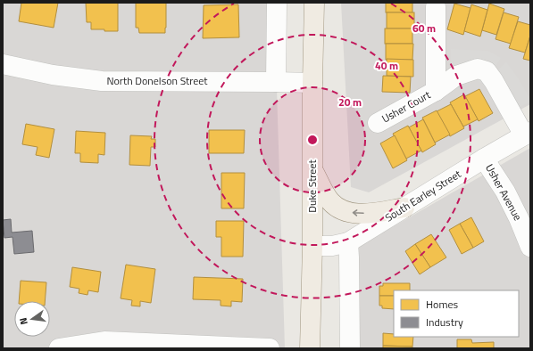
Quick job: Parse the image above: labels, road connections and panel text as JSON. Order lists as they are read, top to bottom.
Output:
{
  "streets": {
    "main road": ["Duke Street"],
    "street": [
      "North Donelson Street",
      "Usher Court",
      "Usher Avenue",
      "South Earley Street"
    ]
  },
  "crossings": [
    ["North Donelson Street", "Duke Street"],
    ["Usher Court", "South Earley Street"],
    ["Duke Street", "South Earley Street"],
    ["Usher Avenue", "South Earley Street"]
  ],
  "legend": ["Homes", "Industry"],
  "north": "left",
  "rings": ["60 m", "40 m", "20 m"]
}
